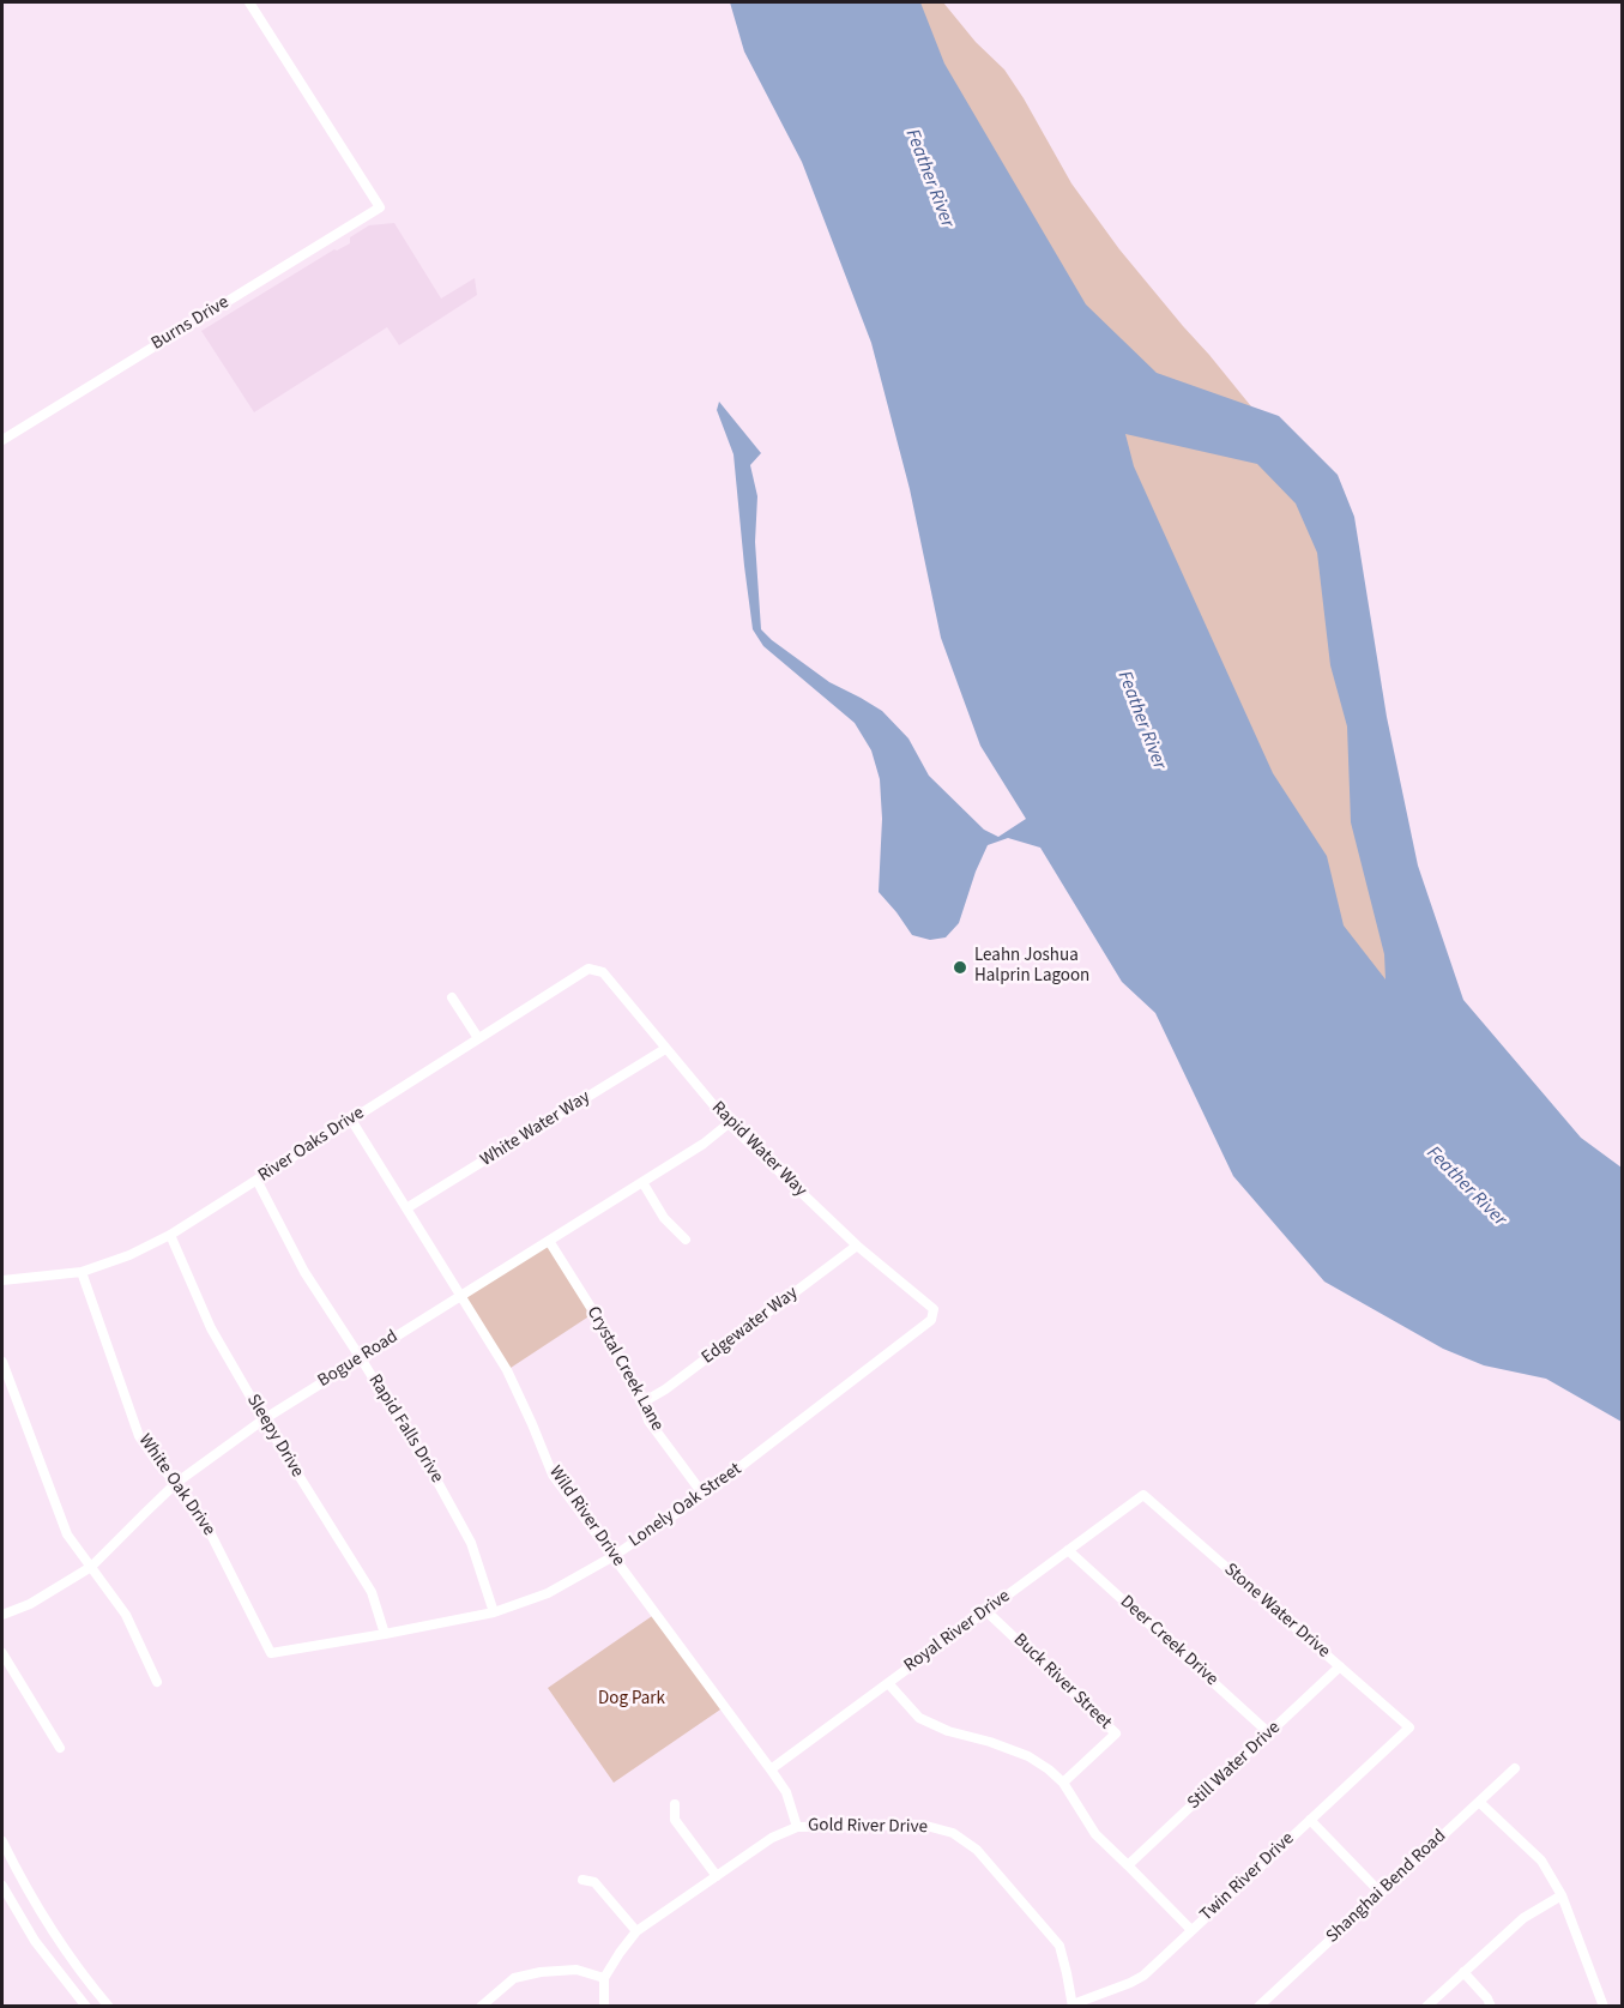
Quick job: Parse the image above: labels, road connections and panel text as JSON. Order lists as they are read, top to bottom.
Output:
{
  "streets": {
    "street": [
      "Burns Drive",
      "White Water Way",
      "River Oaks Drive",
      "Rapid Water Way",
      "Edgewater Way",
      "Bogue Road",
      "Crystal Creek Lane",
      "Rapid Falls Drive",
      "Sleepy Drive",
      "White Oak Drive",
      "Lonely Oak Street",
      "Wild River Drive",
      "Stone Water Drive",
      "Royal River Drive",
      "Deer Creek Drive",
      "Buck River Street",
      "Still Water Drive",
      "Gold River Drive",
      "Twin River Drive",
      "Shanghai Bend Road"
    ]
  },
  "crossings": [
    ["White Water Way", "Rapid Water Way"],
    ["White Water Way", "Wild River Drive"],
    ["River Oaks Drive", "Rapid Water Way"],
    ["River Oaks Drive", "Rapid Falls Drive"],
    ["River Oaks Drive", "Sleepy Drive"],
    ["River Oaks Drive", "White Oak Drive"],
    ["River Oaks Drive", "Wild River Drive"],
    ["Rapid Water Way", "Edgewater Way"],
    ["Rapid Water Way", "Bogue Road"],
    ["Rapid Water Way", "Lonely Oak Street"],
    ["Edgewater Way", "Crystal Creek Lane"],
    ["Bogue Road", "Crystal Creek Lane"],
    ["Bogue Road", "Rapid Falls Drive"],
    ["Bogue Road", "Sleepy Drive"],
    ["Bogue Road", "White Oak Drive"],
    ["Bogue Road", "Wild River Drive"],
    ["Crystal Creek Lane", "Lonely Oak Street"],
    ["Rapid Falls Drive", "Lonely Oak Street"],
    ["Sleepy Drive", "Lonely Oak Street"],
    ["White Oak Drive", "Lonely Oak Street"],
    ["Lonely Oak Street", "Wild River Drive"],
    ["Wild River Drive", "Royal River Drive"],
    ["Wild River Drive", "Gold River Drive"],
    ["Stone Water Drive", "Royal River Drive"],
    ["Stone Water Drive", "Still Water Drive"],
    ["Stone Water Drive", "Twin River Drive"],
    ["Royal River Drive", "Deer Creek Drive"],
    ["Royal River Drive", "Buck River Street"],
    ["Deer Creek Drive", "Still Water Drive"],
    ["Gold River Drive", "Twin River Drive"]
  ],
  "water": ["Feather River"],
  "parks": ["Dog Park"],
  "places": ["Leahn Joshua Halprin Lagoon"]
}
